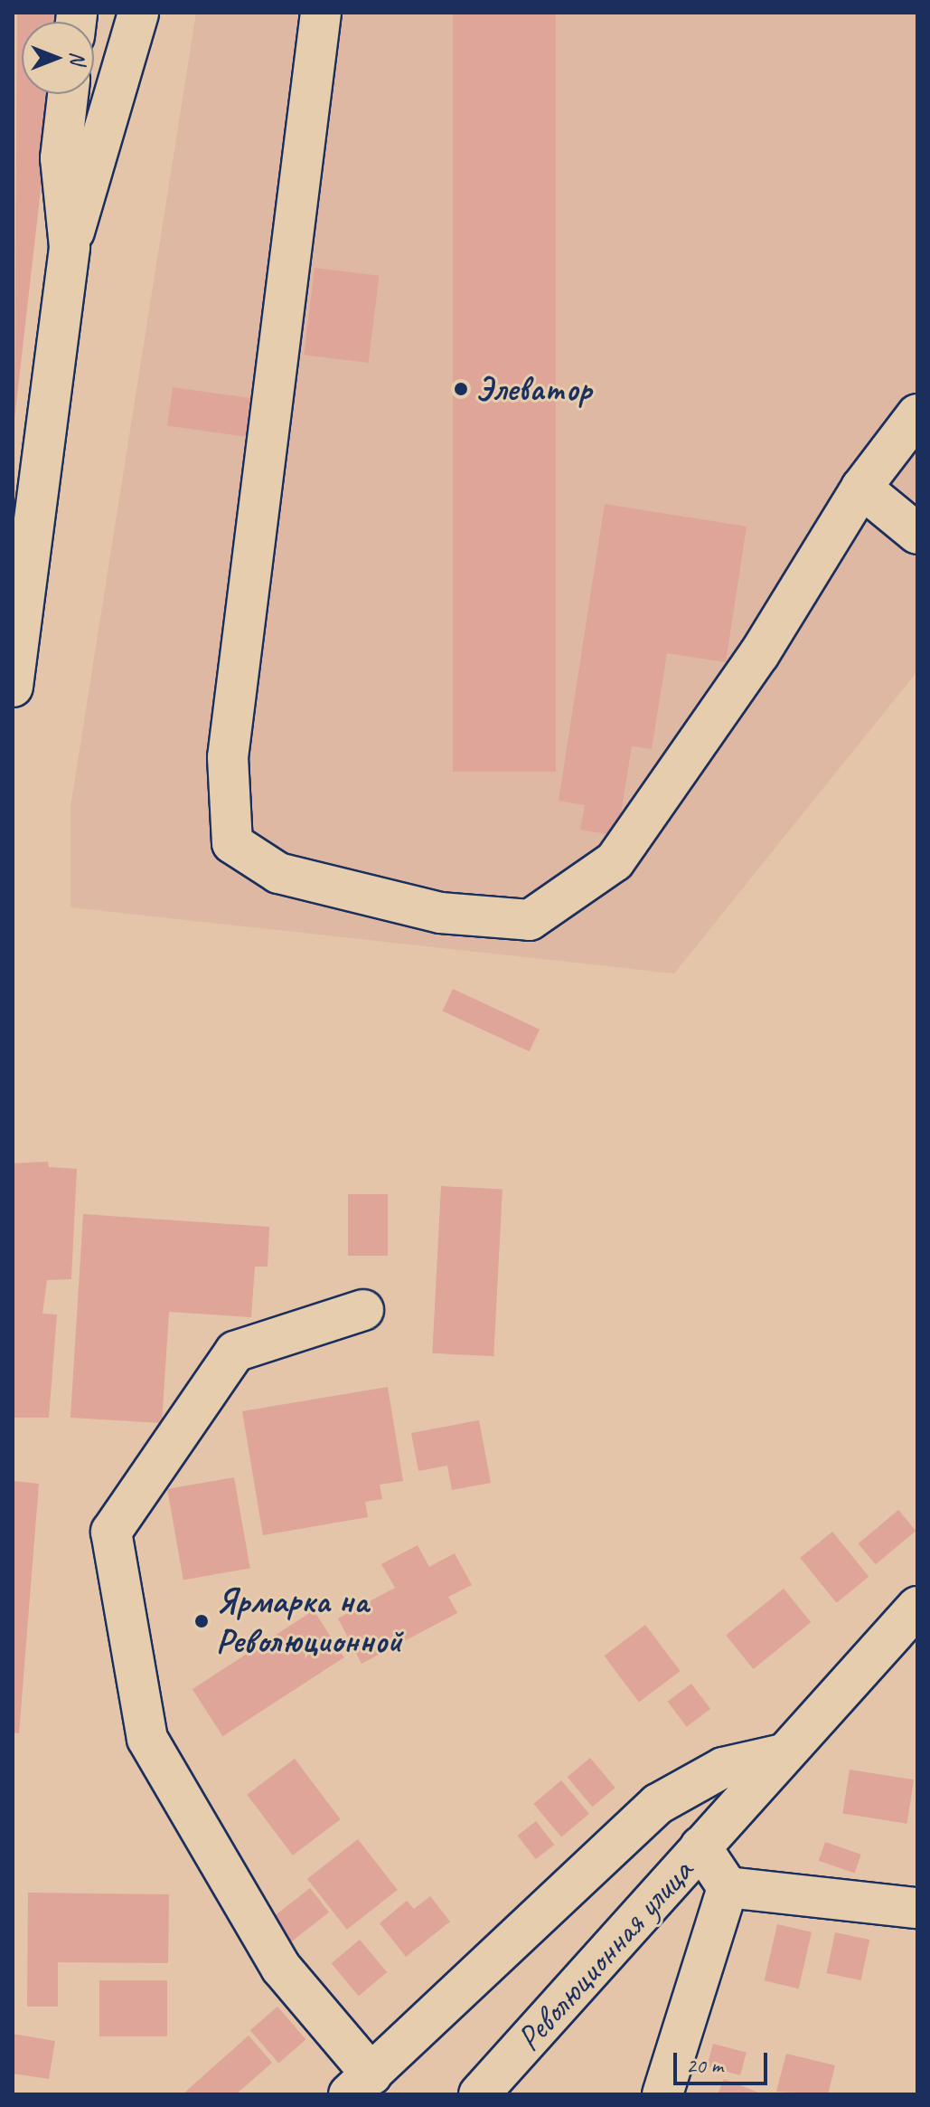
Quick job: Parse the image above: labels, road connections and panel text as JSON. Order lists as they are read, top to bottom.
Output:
{
  "streets": {
    "main road": ["Революционная улица"]
  },
  "places": ["Элеватор", "Ярмарка на Революционной"],
  "scale_bar": "20 m",
  "north": "right"
}
